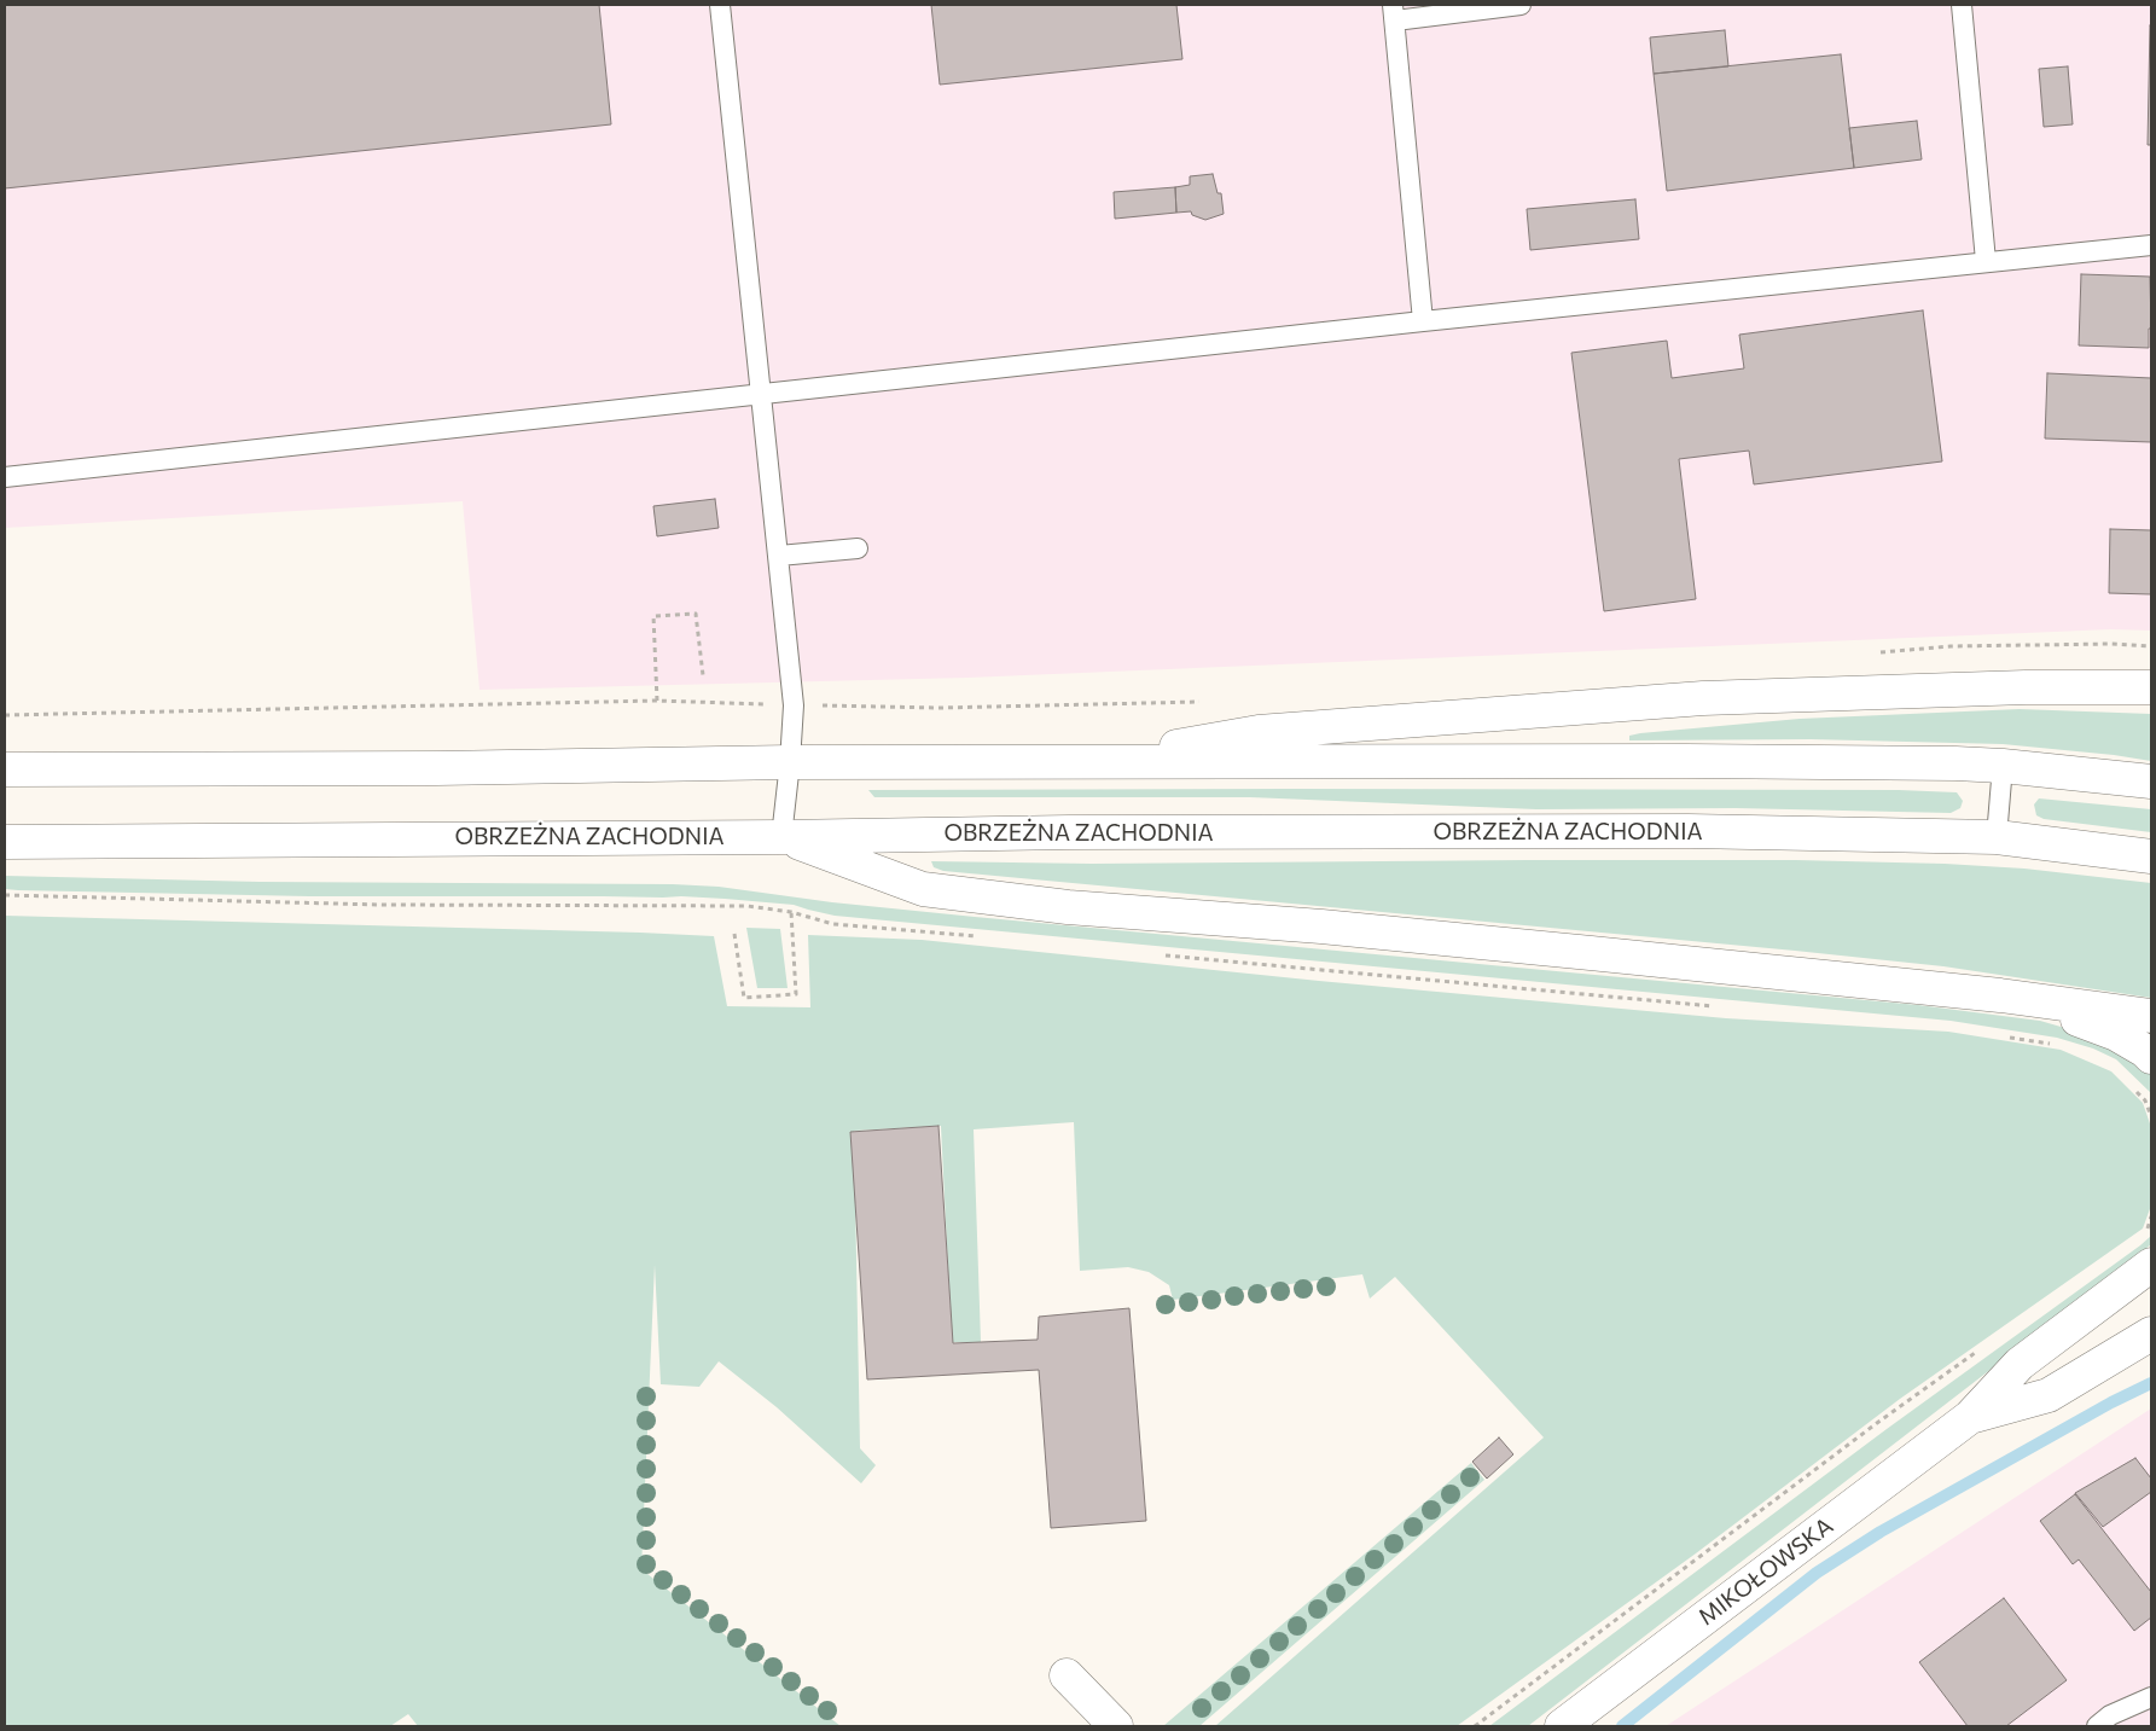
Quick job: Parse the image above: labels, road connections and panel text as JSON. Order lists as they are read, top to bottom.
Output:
{
  "streets": {
    "street": ["OBRZEŻNA ZACHODNIA", "MIKOŁOWSKA"]
  }
}
